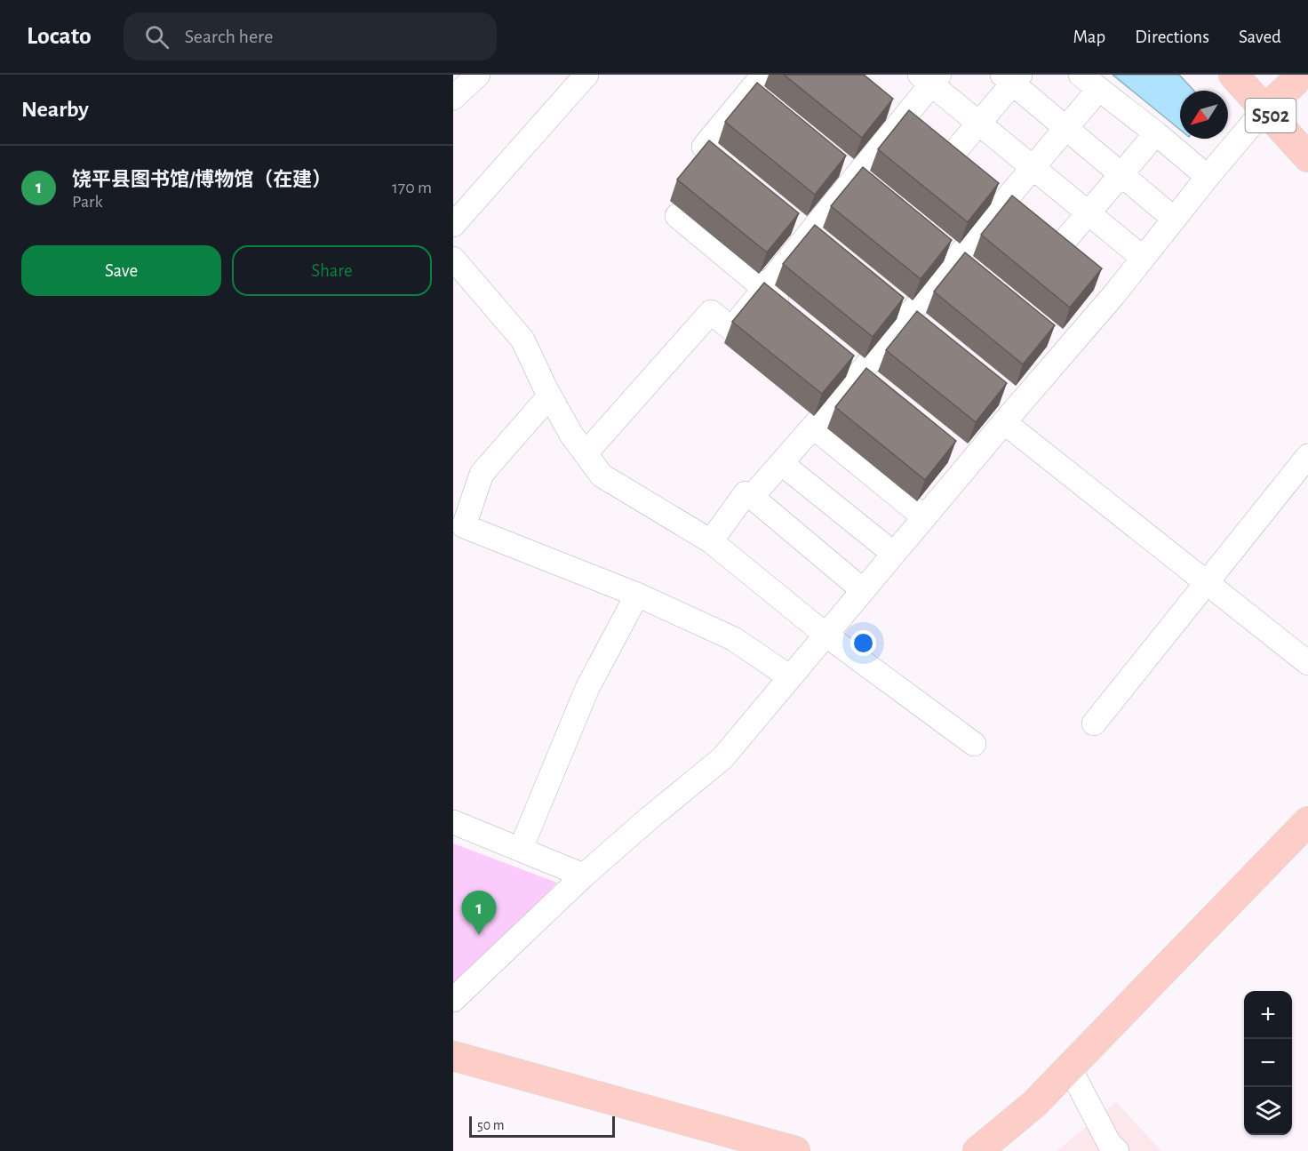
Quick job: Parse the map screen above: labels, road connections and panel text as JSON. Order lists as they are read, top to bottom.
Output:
{
  "streets": {
    "main road": ["S502"]
  },
  "scale_bar": "50 m",
  "north": "bottom left",
  "page": {
    "header": "Locato",
    "search": "Search here",
    "nav": ["Map", "Directions", "Saved"],
    "heading": "Nearby",
    "list": [
      {
        "mark": "1",
        "name": "饶平县图书馆/博物馆（在建）",
        "note": "Park",
        "value": "170 m"
      }
    ],
    "buttons": ["Save", "Share"],
    "pins": "1",
    "map_buttons": ["+", "−"],
    "scale": "50 m"
  }
}
